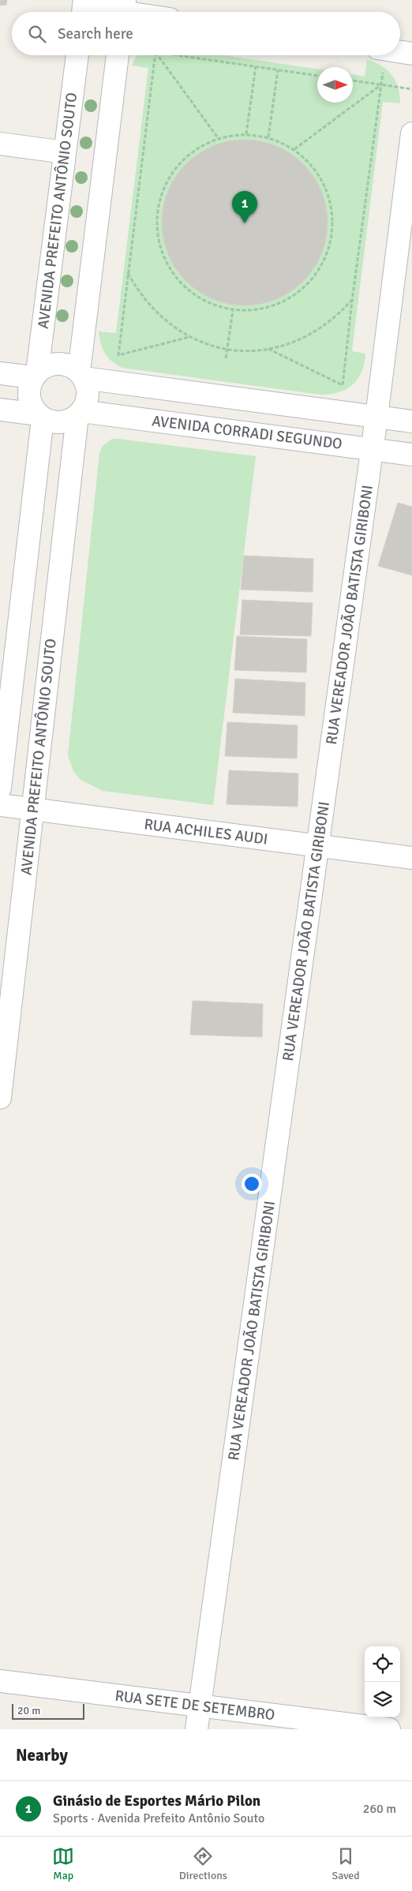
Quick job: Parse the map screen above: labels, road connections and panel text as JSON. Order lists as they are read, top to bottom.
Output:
{
  "streets": {
    "street": [
      "AVENIDA PREFEITO ANTÔNIO SOUTO",
      "AVENIDA CORRADI SEGUNDO",
      "RUA VEREADOR JOÃO BATISTA GIRIBONI",
      "RUA ACHILES AUDI",
      "RUA SETE DE SETEMBRO"
    ]
  },
  "crossings": [
    ["AVENIDA PREFEITO ANTÔNIO SOUTO", "AVENIDA CORRADI SEGUNDO"],
    ["AVENIDA PREFEITO ANTÔNIO SOUTO", "RUA ACHILES AUDI"],
    ["AVENIDA CORRADI SEGUNDO", "RUA VEREADOR JOÃO BATISTA GIRIBONI"],
    ["RUA VEREADOR JOÃO BATISTA GIRIBONI", "RUA ACHILES AUDI"],
    ["RUA VEREADOR JOÃO BATISTA GIRIBONI", "RUA SETE DE SETEMBRO"]
  ],
  "scale_bar": "20 m",
  "north": "right",
  "page": {
    "search": "Search here",
    "pins": "1",
    "scale": "20 m",
    "heading": "Nearby",
    "list": [
      {
        "mark": "1",
        "name": "Ginásio de Esportes Mário Pilon",
        "note": "Sports · Avenida Prefeito Antônio Souto",
        "value": "260 m"
      }
    ],
    "nav": ["Map", "Directions", "Saved"]
  }
}
